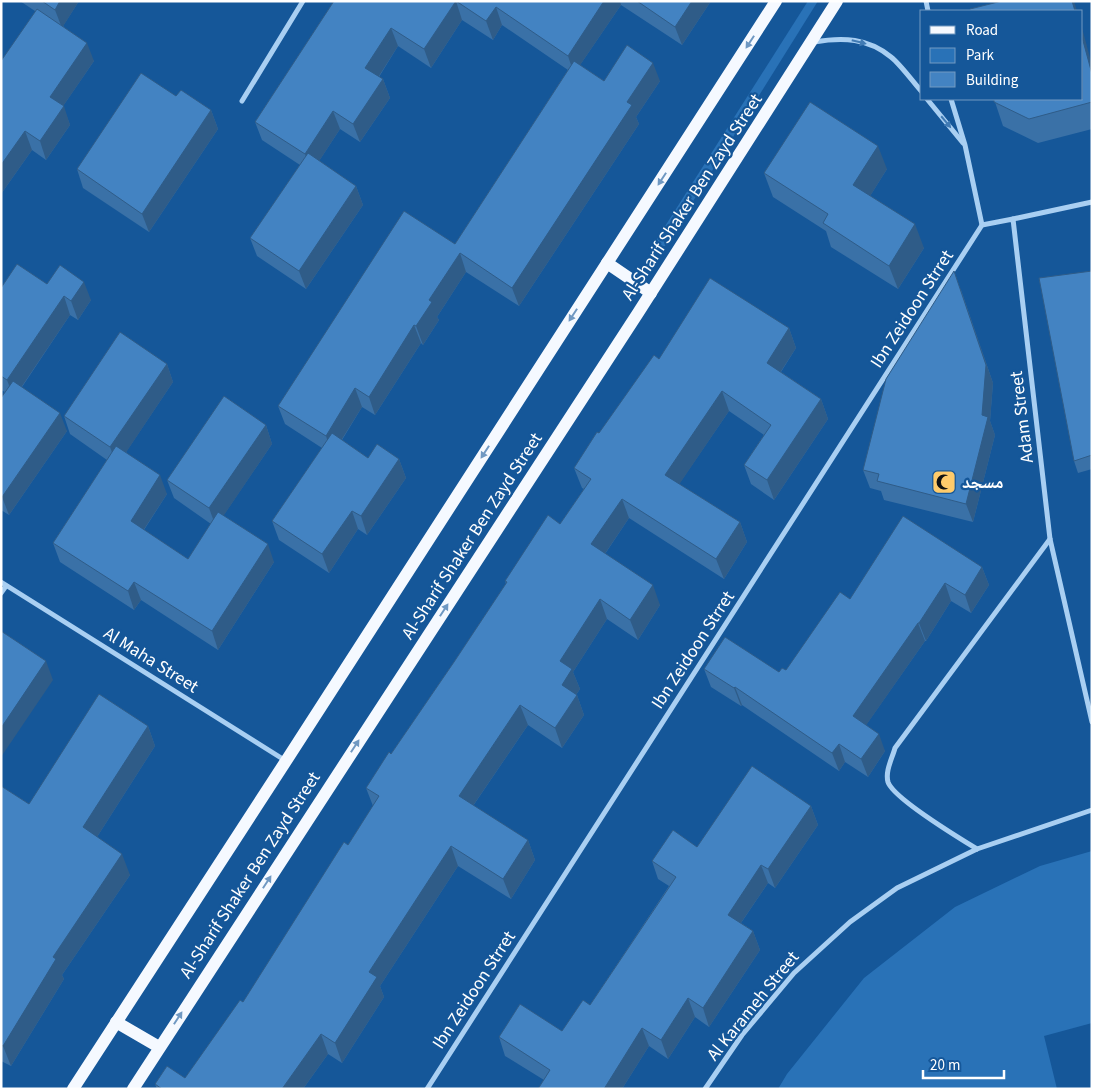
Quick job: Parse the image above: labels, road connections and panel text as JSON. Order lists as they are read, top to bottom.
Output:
{
  "streets": {
    "main road": ["Al-Sharif Shaker Ben Zayd Street"],
    "street": [
      "Ibn Zeidoon Strret",
      "Adam Street",
      "Al Maha Street",
      "Al Karameh Street"
    ]
  },
  "crossings": [
    ["Al-Sharif Shaker Ben Zayd Street", "Al Maha Street"]
  ],
  "places": {
    "mosque": ["مسجد"]
  },
  "legend": ["Road", "Park", "Building"],
  "scale_bar": "20 m"
}
